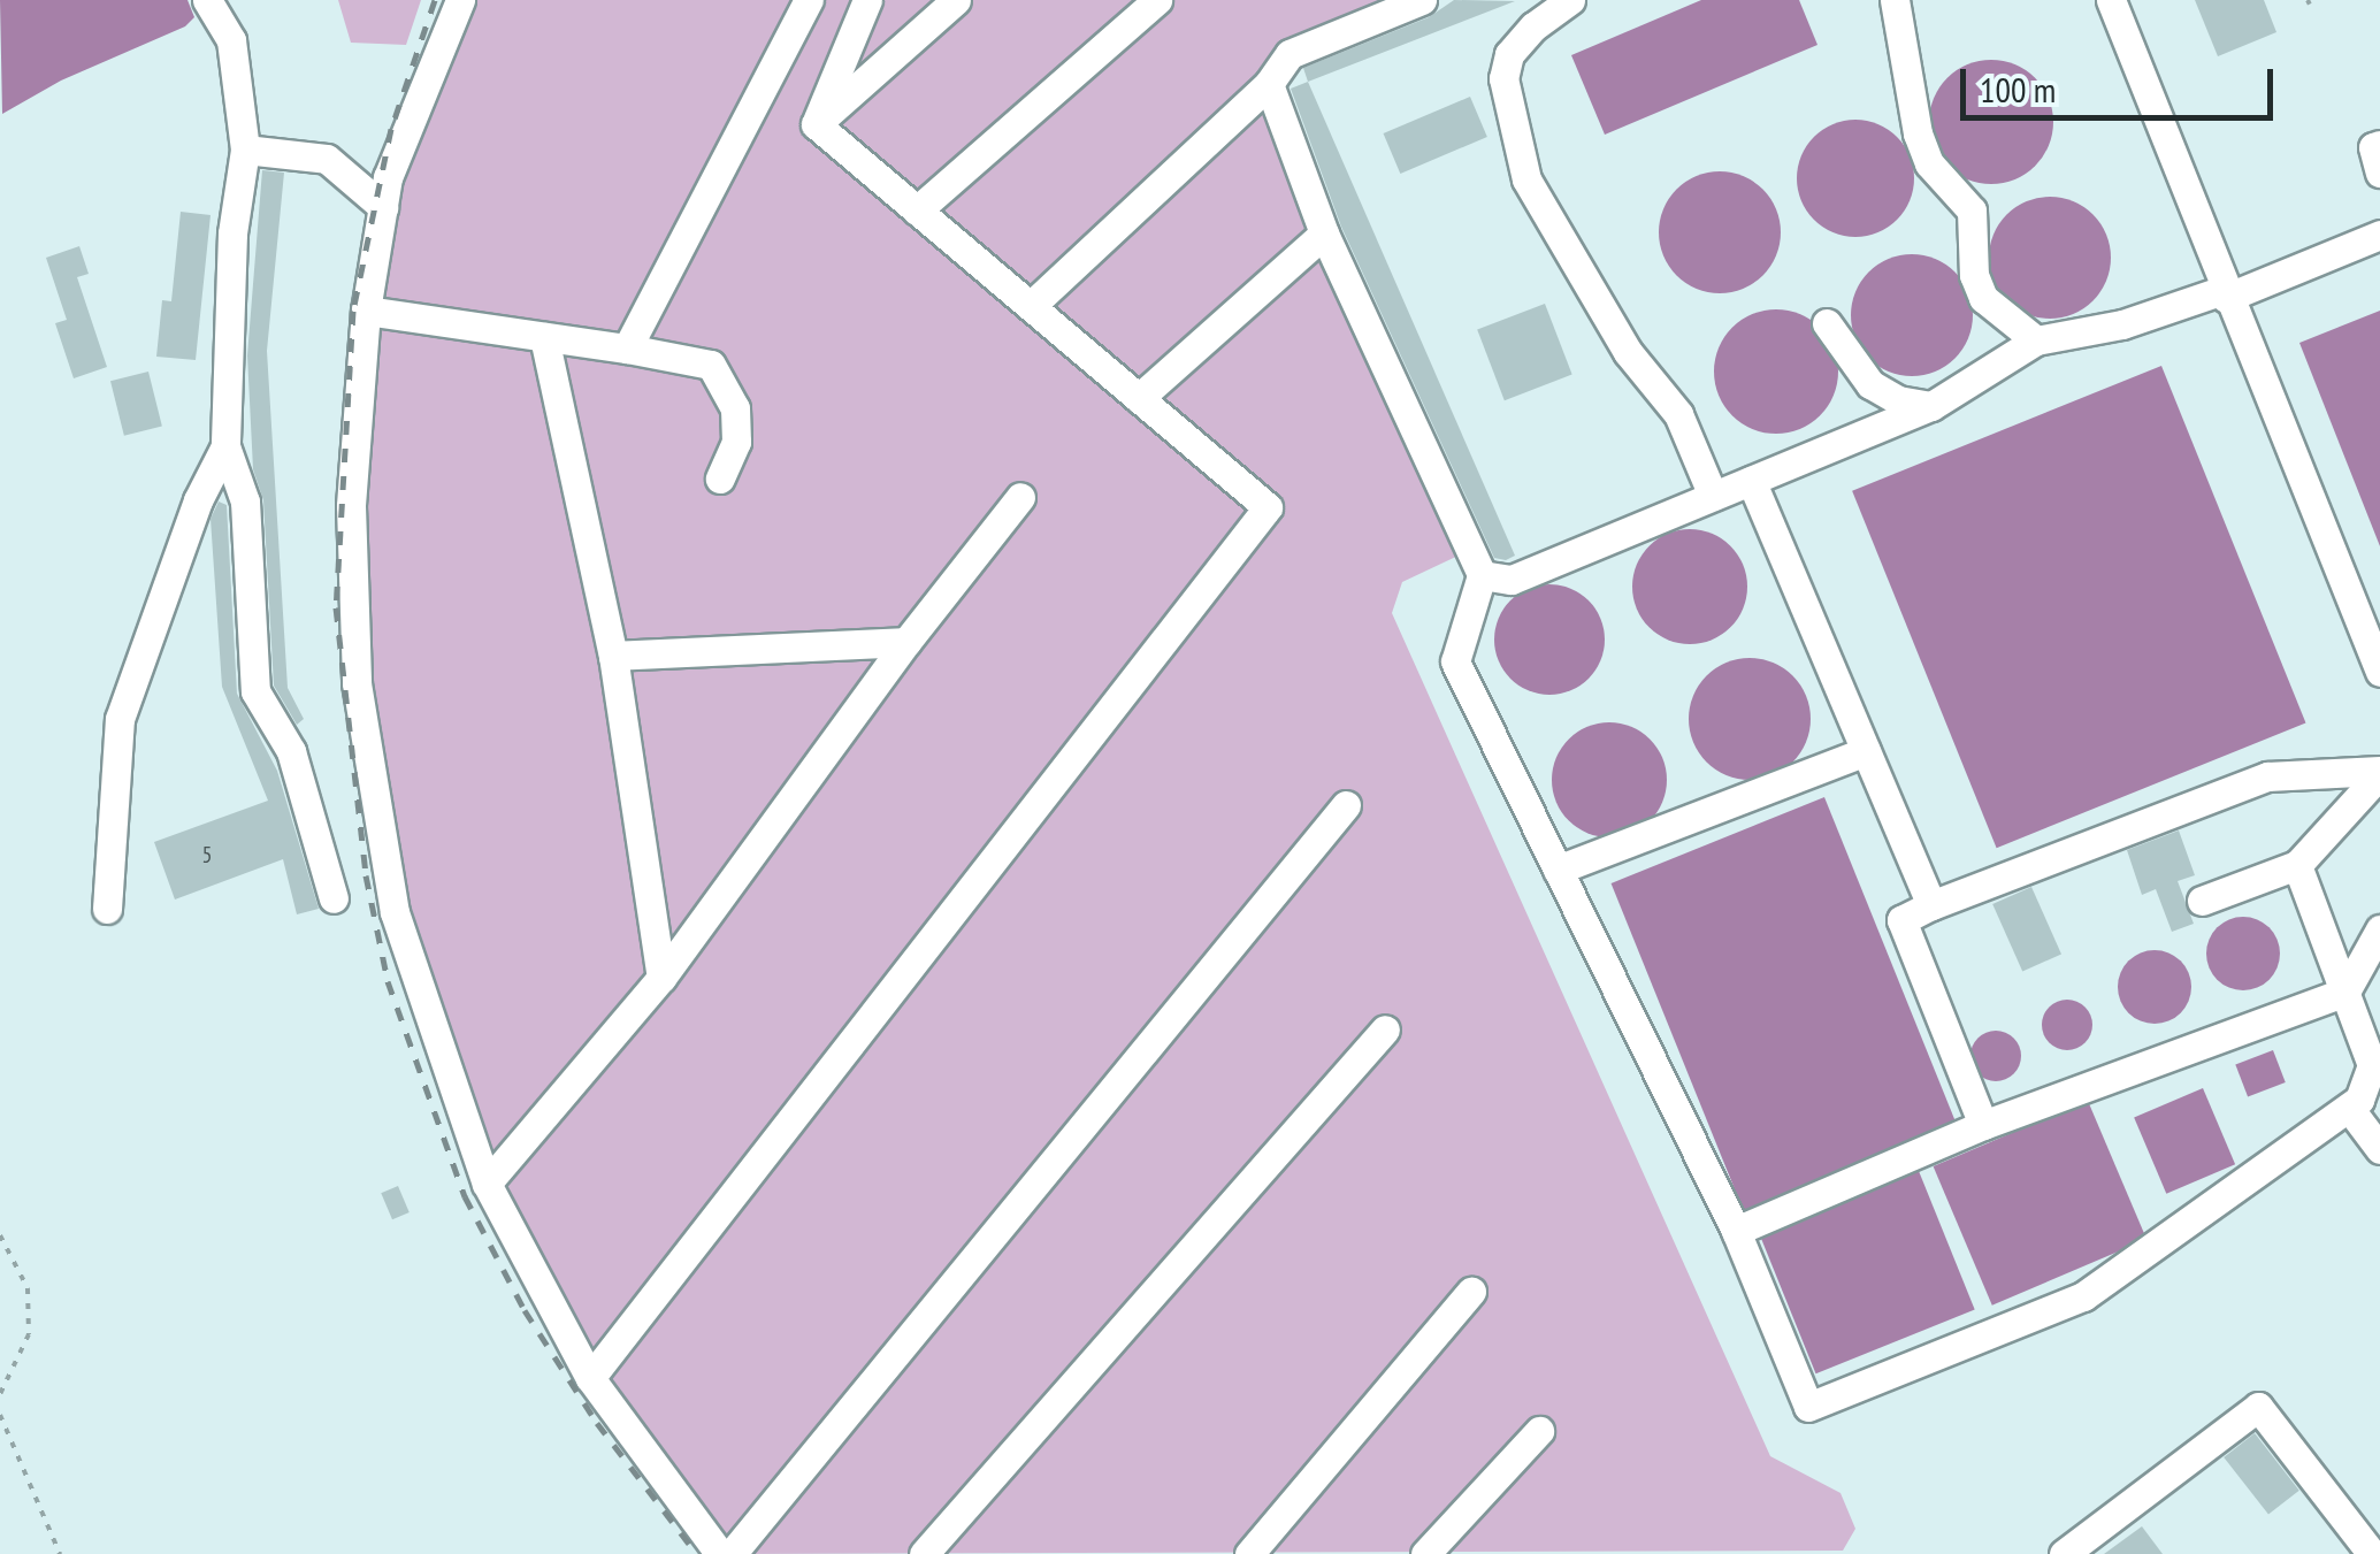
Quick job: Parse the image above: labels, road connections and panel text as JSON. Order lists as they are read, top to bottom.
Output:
{
  "house_numbers": ["5"],
  "scale_bar": "100 m"
}
